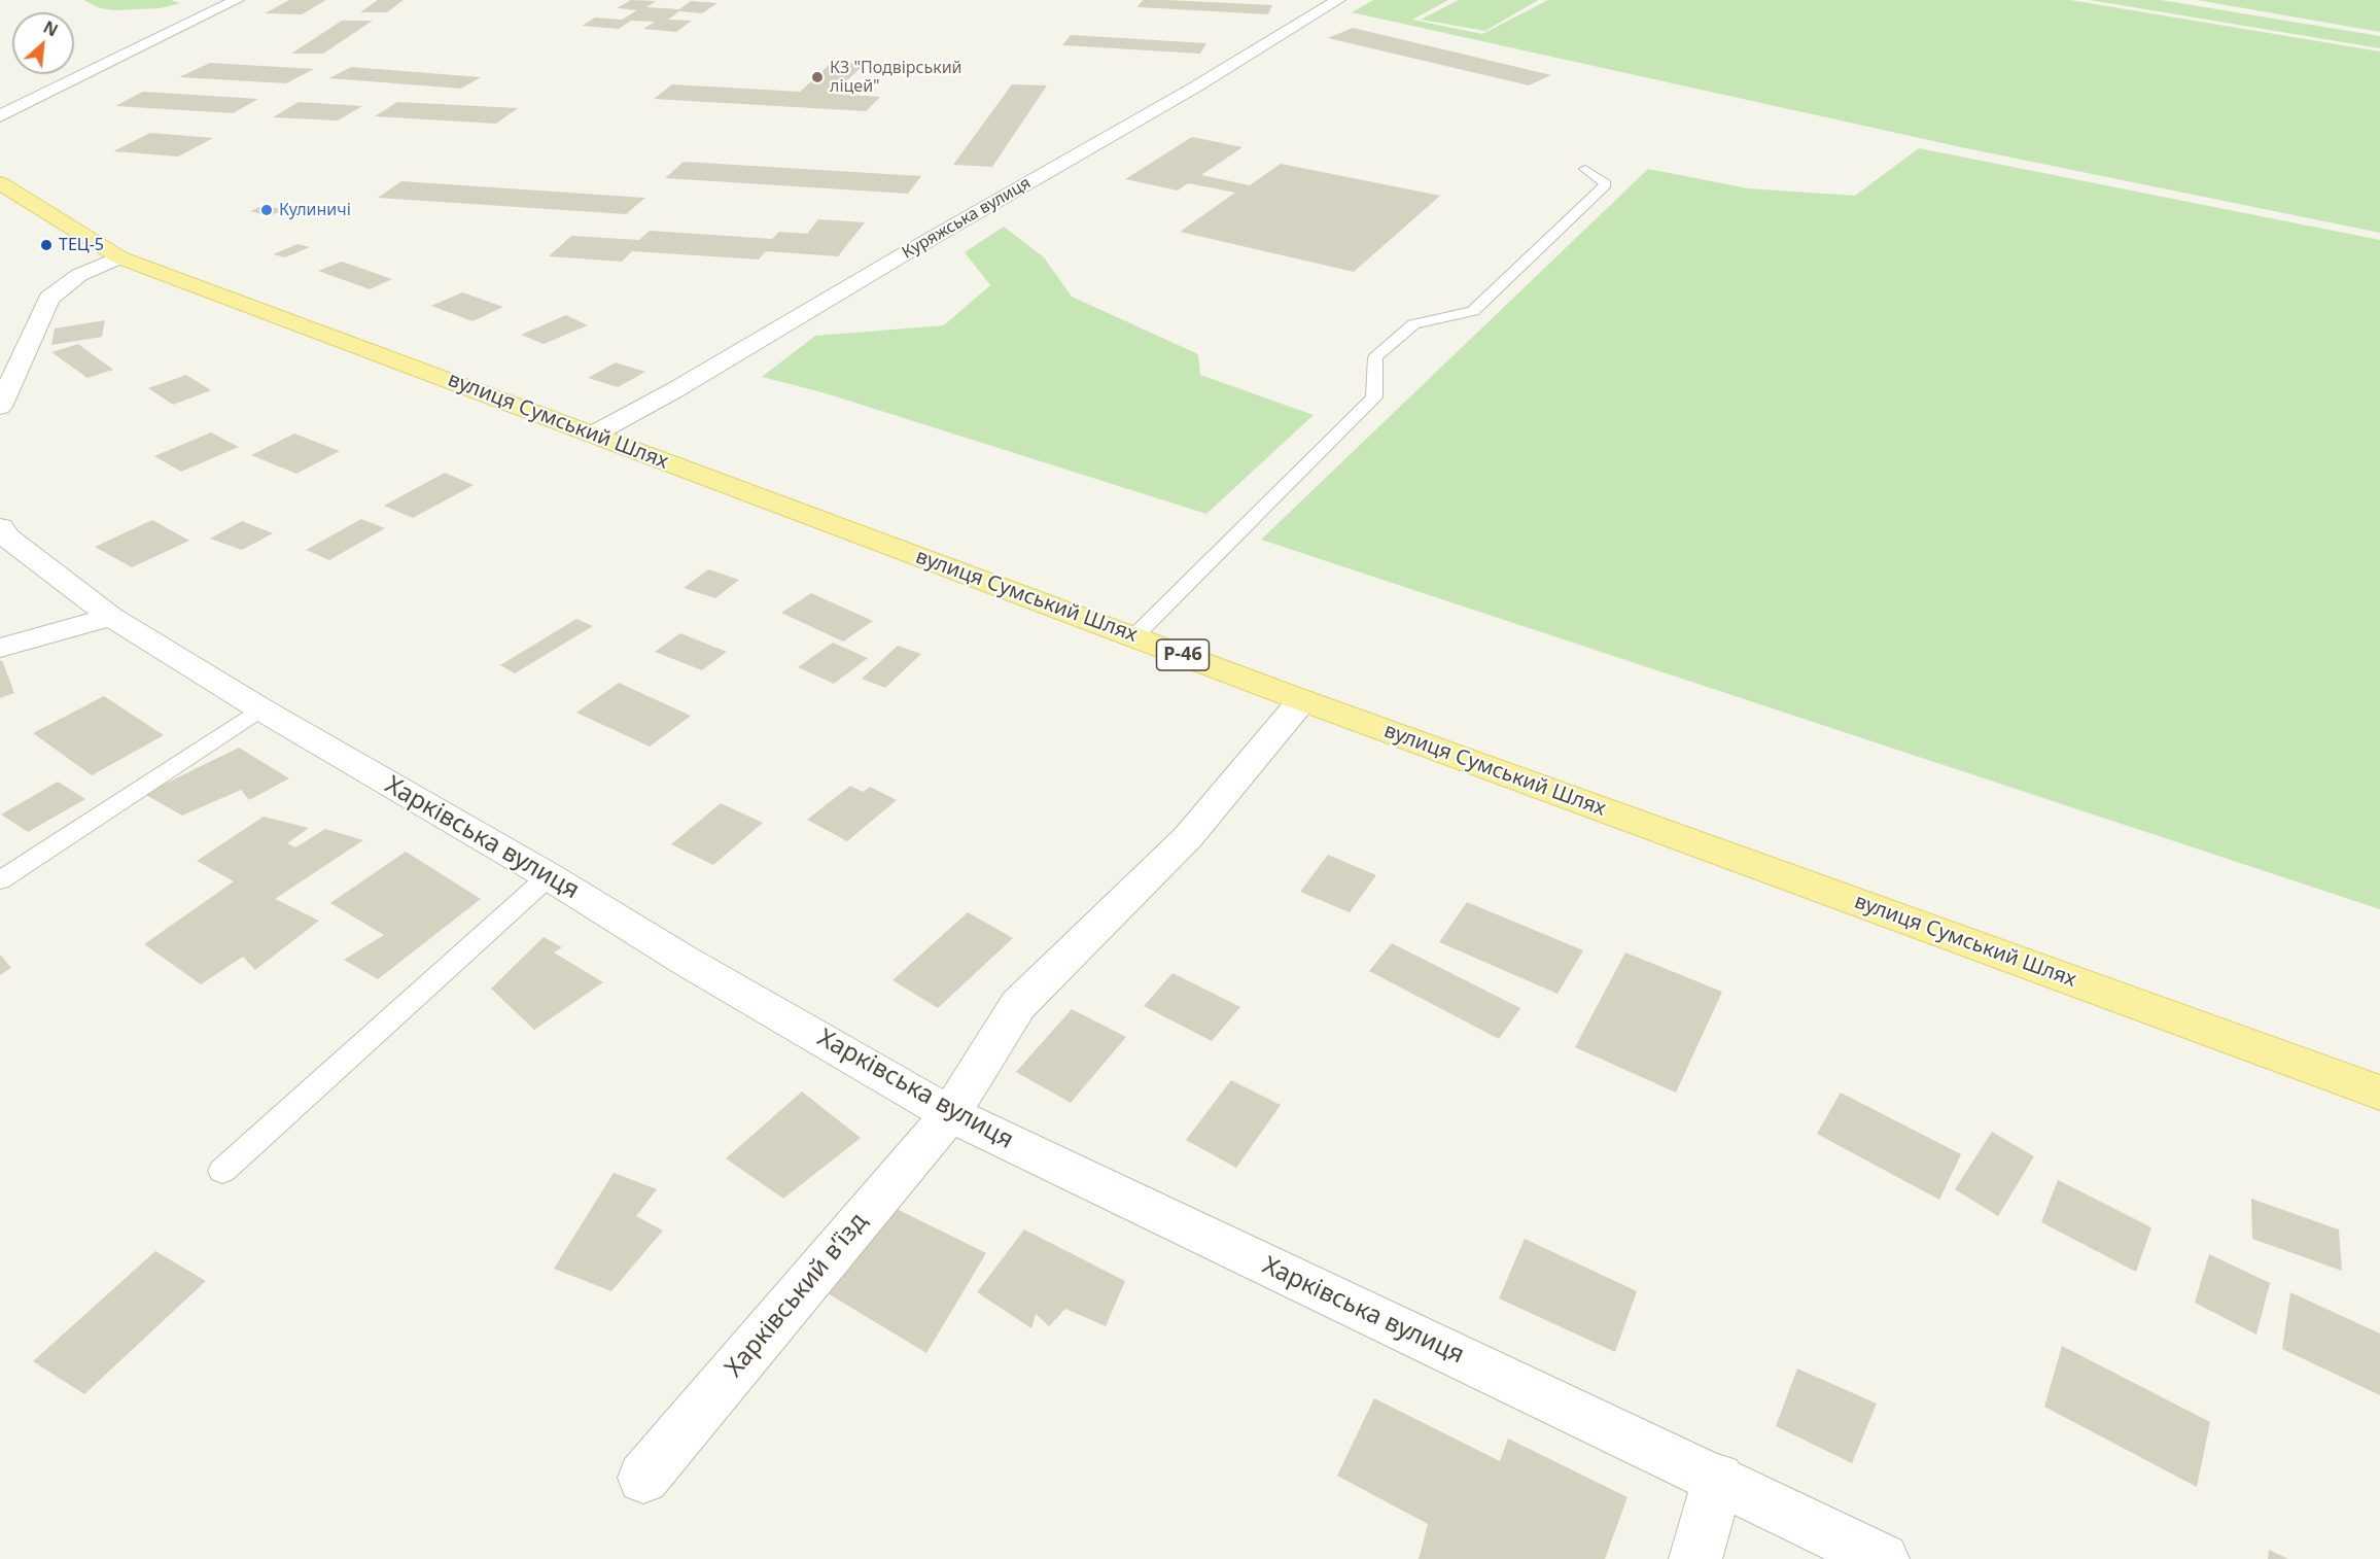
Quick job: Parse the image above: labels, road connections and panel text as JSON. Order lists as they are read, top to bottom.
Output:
{
  "streets": {
    "main road": ["вулиця Сумський Шлях", "Р-46"],
    "street": ["Куряжська вулиця", "Харківська вулиця", "Харківський в’їзд"]
  },
  "crossings": [
    ["Куряжська вулиця", "вулиця Сумський Шлях"],
    ["вулиця Сумський Шлях", "Харківський в’їзд"],
    ["Харківська вулиця", "Харківський в’їзд"]
  ],
  "places": ["КЗ \"Подвірський ліцей\"", "Кулиничі", "ТЕЦ-5"],
  "north": "top right"
}
